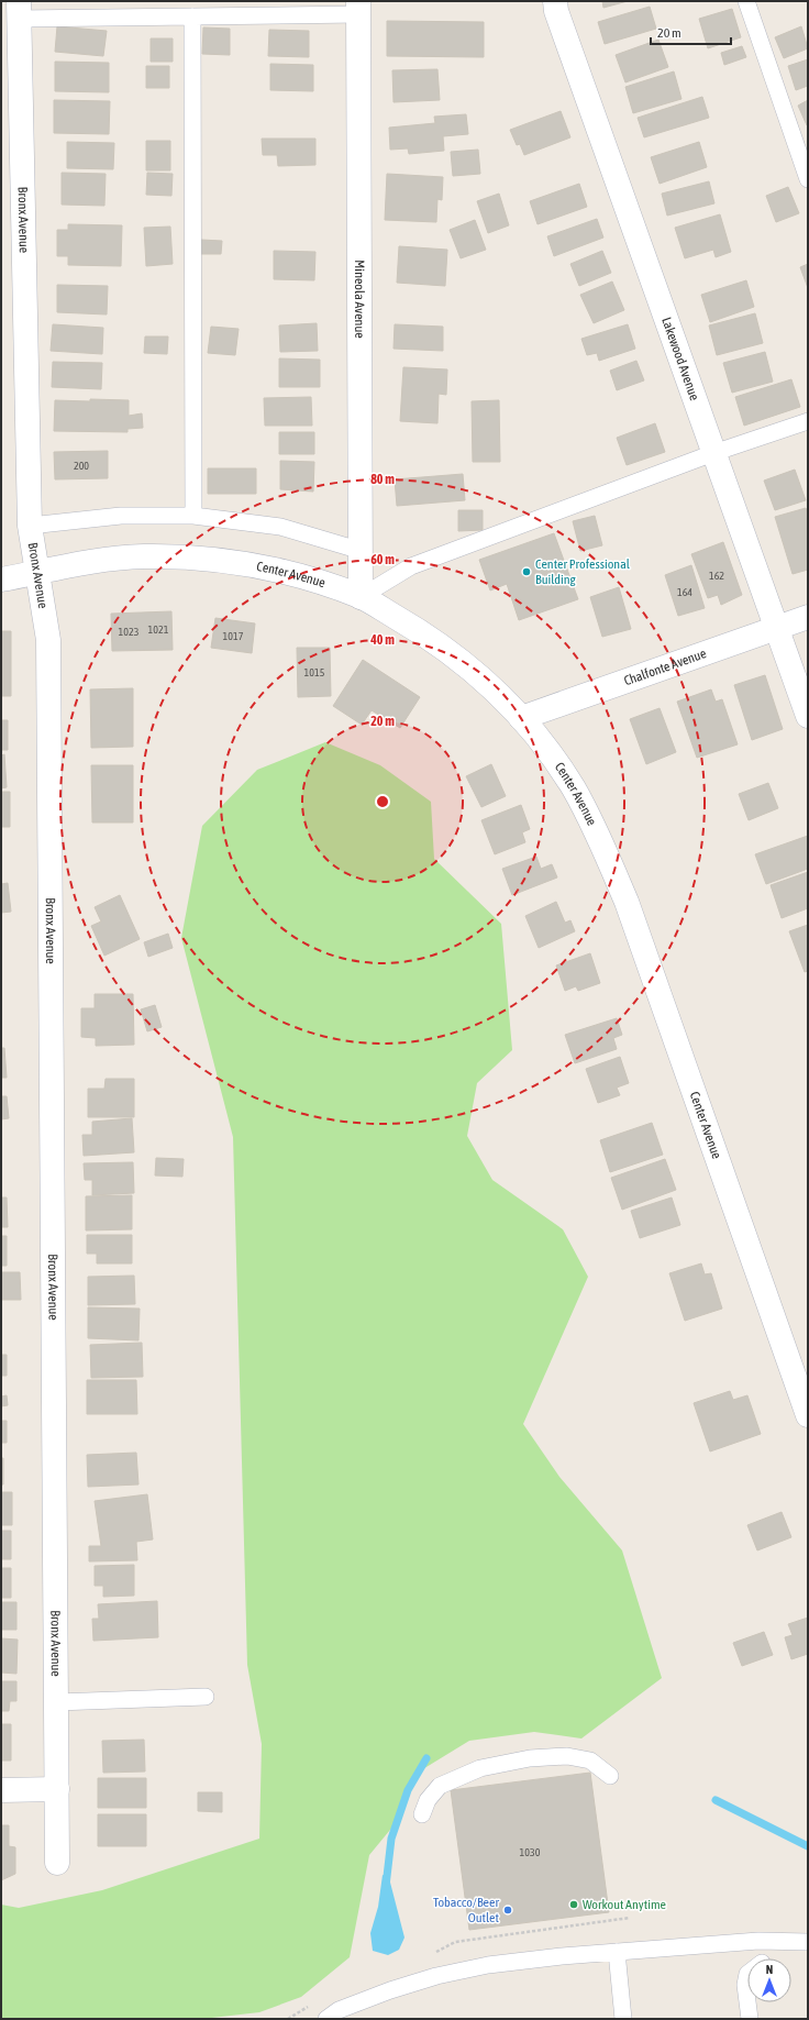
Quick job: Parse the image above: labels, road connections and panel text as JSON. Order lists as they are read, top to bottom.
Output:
{
  "streets": {
    "street": [
      "Bronx Avenue",
      "Mineola Avenue",
      "Lakewood Avenue",
      "Center Avenue",
      "Chalfonte Avenue"
    ]
  },
  "crossings": [
    ["Bronx Avenue", "Center Avenue"],
    ["Mineola Avenue", "Center Avenue"],
    ["Lakewood Avenue", "Chalfonte Avenue"],
    ["Center Avenue", "Chalfonte Avenue"]
  ],
  "places": ["Center Professional Building", "Workout Anytime", "Tobacco/Beer Outlet"],
  "house_numbers": [
    "200",
    "162",
    "164",
    "1021",
    "1023",
    "1017",
    "1015",
    "1030"
  ],
  "scale_bar": "20 m",
  "north": "top",
  "rings": [
    "80 m",
    "60 m",
    "40 m",
    "20 m"
  ]
}
